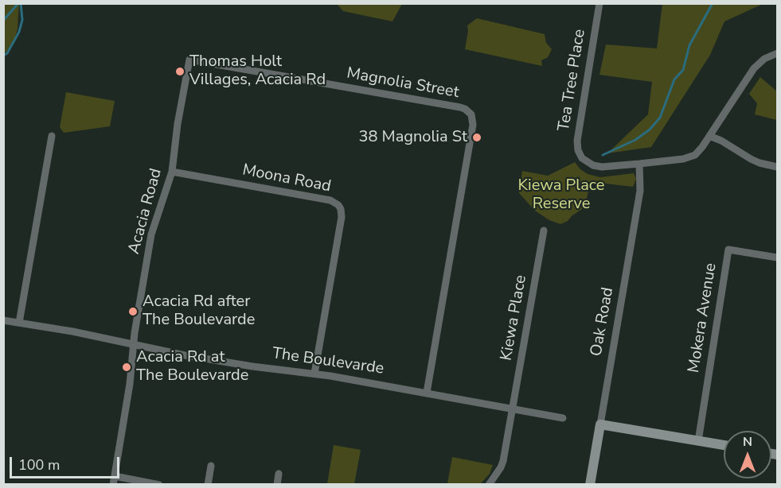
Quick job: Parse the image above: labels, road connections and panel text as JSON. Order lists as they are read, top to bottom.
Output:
{
  "streets": {
    "street": [
      "Tea Tree Place",
      "Magnolia Street",
      "Moona Road",
      "Acacia Road",
      "Kiewa Place",
      "Mokera Avenue",
      "Oak Road",
      "The Boulevarde"
    ]
  },
  "crossings": [
    ["Tea Tree Place", "Oak Road"],
    ["Magnolia Street", "Acacia Road"],
    ["Magnolia Street", "The Boulevarde"],
    ["Moona Road", "Acacia Road"],
    ["Moona Road", "The Boulevarde"],
    ["Acacia Road", "The Boulevarde"],
    ["Kiewa Place", "The Boulevarde"]
  ],
  "parks": ["Kiewa Place Reserve"],
  "places": [
    "Thomas Holt Villages, Acacia Rd",
    "38 Magnolia St",
    "Acacia Rd after The Boulevarde",
    "Acacia Rd at The Boulevarde"
  ],
  "scale_bar": "100 m",
  "north": "top"
}
